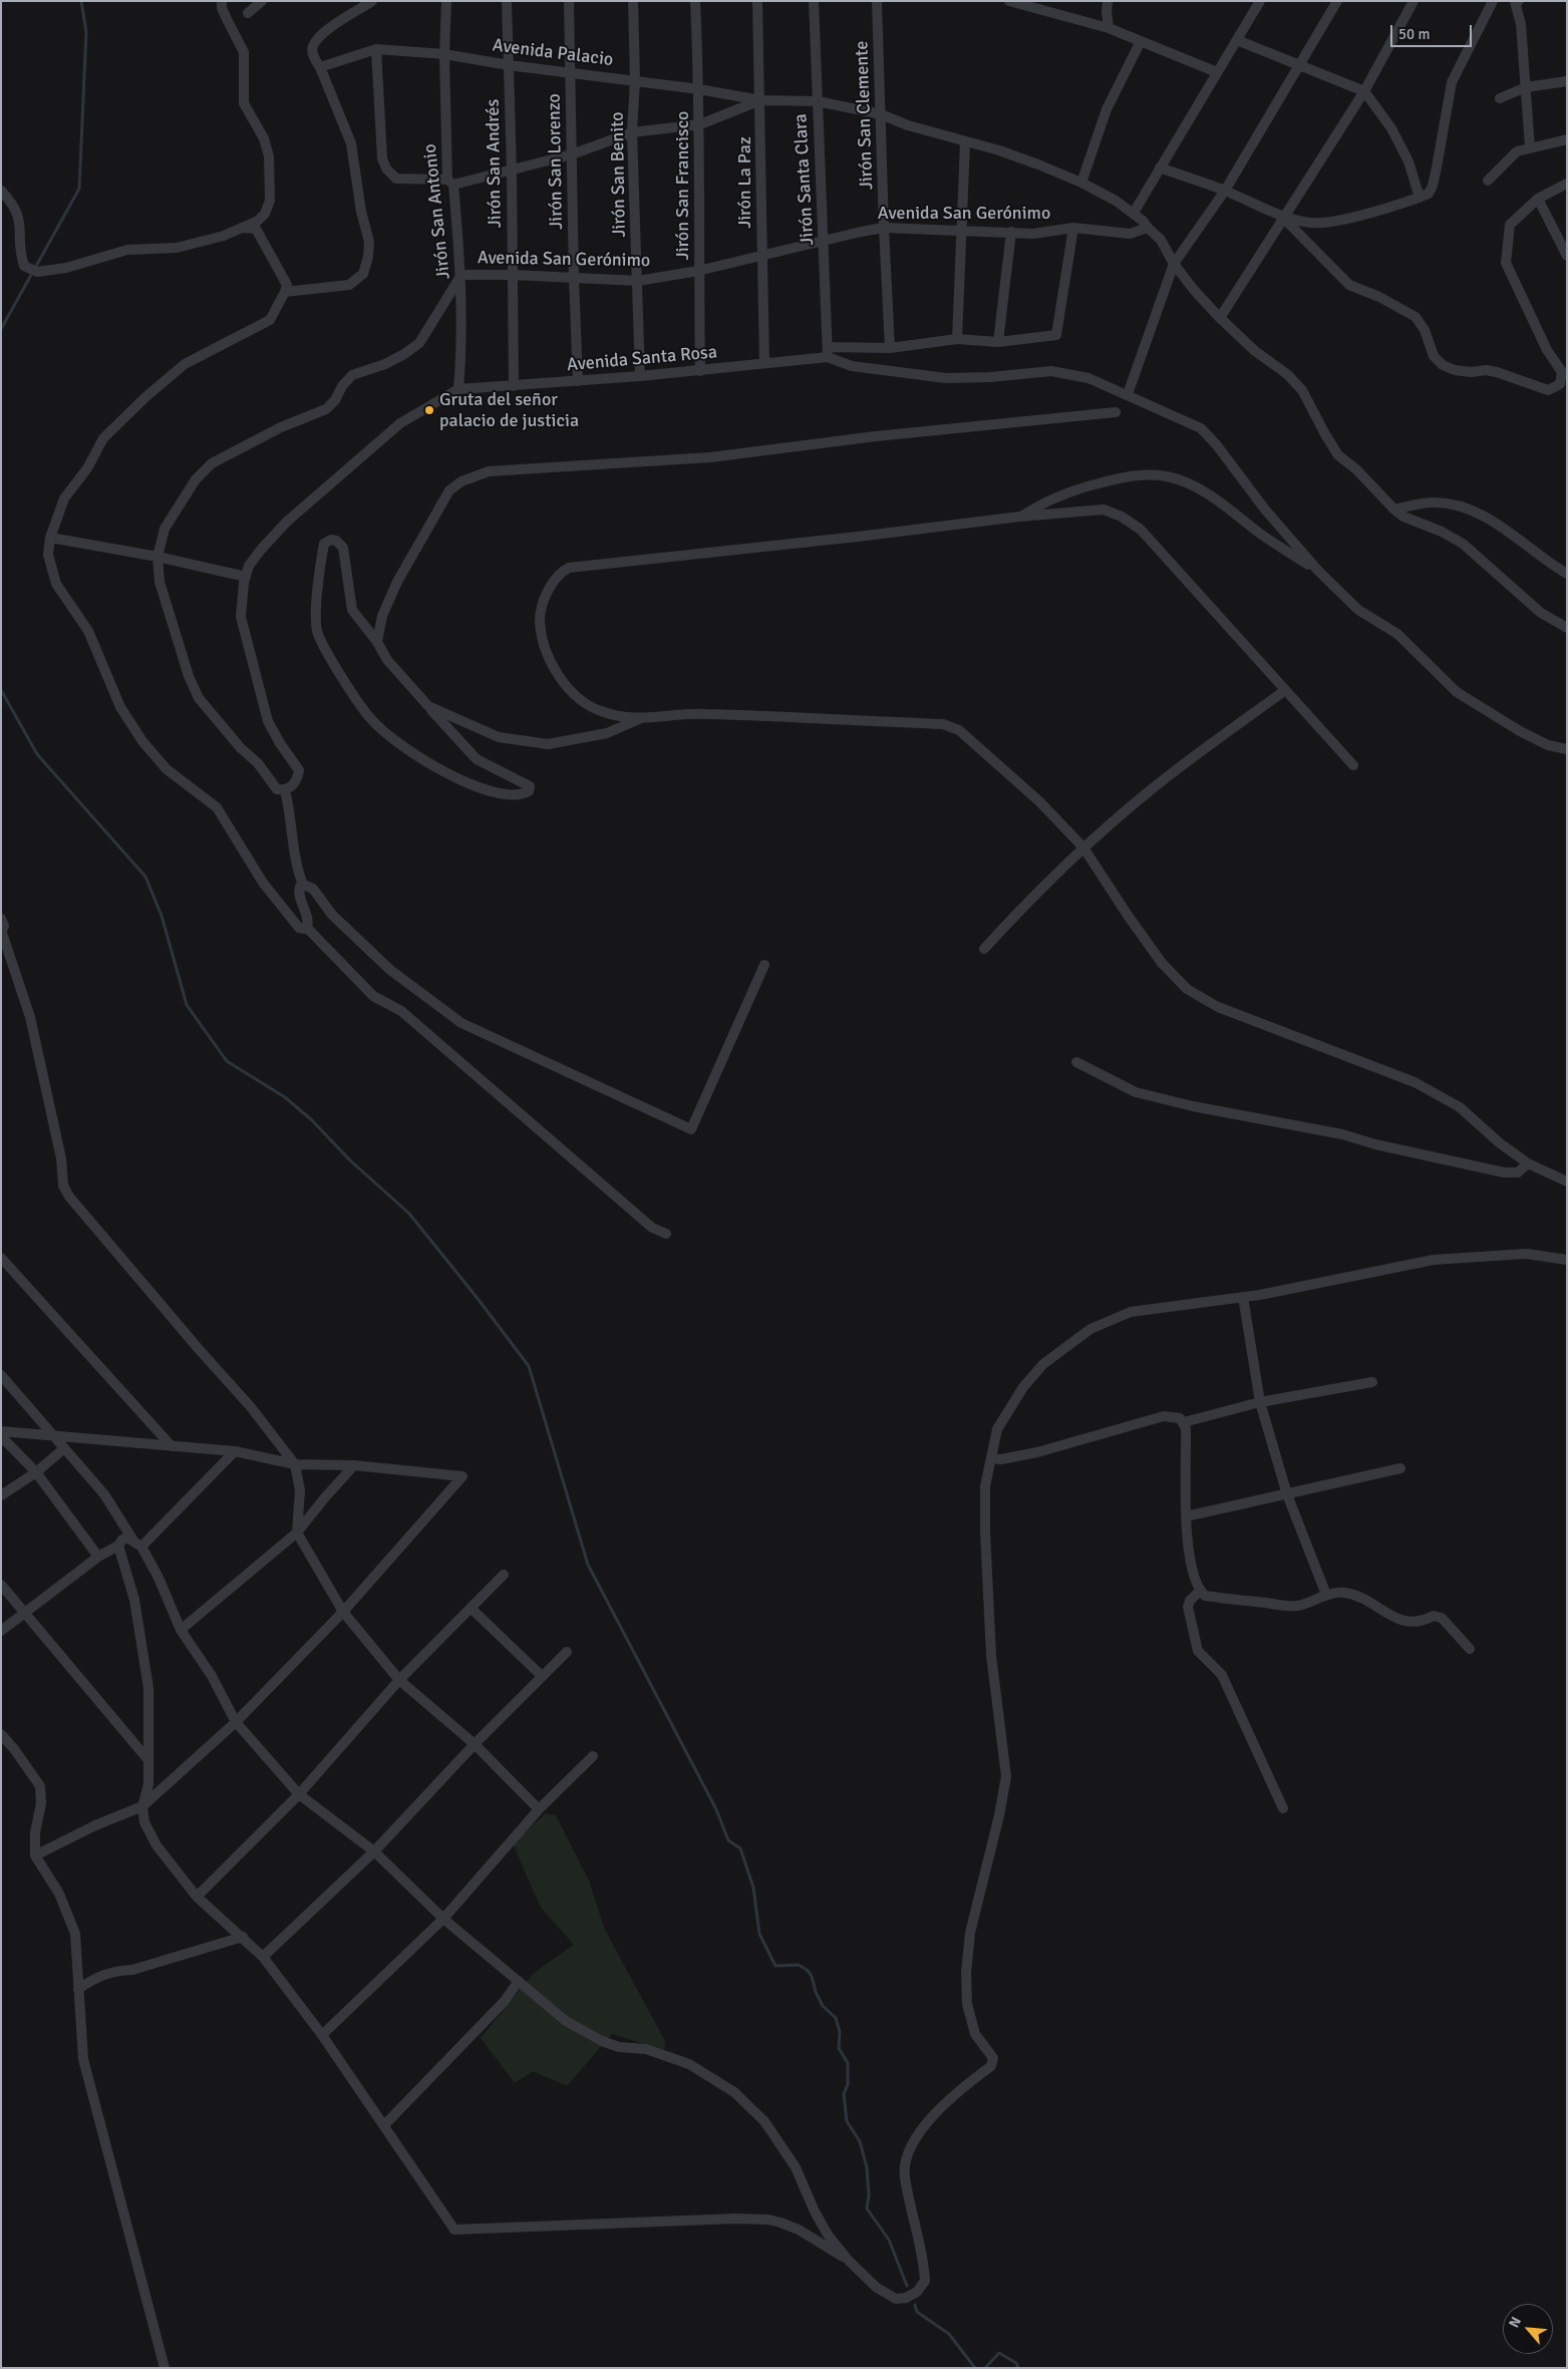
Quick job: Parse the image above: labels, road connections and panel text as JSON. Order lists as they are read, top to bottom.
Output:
{
  "streets": {
    "street": [
      "Avenida Palacio",
      "Jirón San Clemente",
      "Jirón San Lorenzo",
      "Jirón San Andrés",
      "Jirón San Benito",
      "Jirón Santa Clara",
      "Jirón La Paz",
      "Jirón San Francisco",
      "Jirón San Antonio",
      "Avenida San Gerónimo",
      "Avenida Santa Rosa"
    ]
  },
  "crossings": [
    ["Avenida Palacio", "Jirón San Clemente"],
    ["Avenida Palacio", "Jirón San Lorenzo"],
    ["Avenida Palacio", "Jirón San Andrés"],
    ["Avenida Palacio", "Jirón San Benito"],
    ["Avenida Palacio", "Jirón Santa Clara"],
    ["Avenida Palacio", "Jirón La Paz"],
    ["Avenida Palacio", "Jirón San Francisco"],
    ["Avenida Palacio", "Jirón San Antonio"],
    ["Jirón San Clemente", "Avenida San Gerónimo"],
    ["Jirón San Clemente", "Avenida Santa Rosa"],
    ["Jirón San Lorenzo", "Avenida San Gerónimo"],
    ["Jirón San Lorenzo", "Avenida Santa Rosa"],
    ["Jirón San Andrés", "Avenida San Gerónimo"],
    ["Jirón San Andrés", "Avenida Santa Rosa"],
    ["Jirón San Benito", "Avenida San Gerónimo"],
    ["Jirón San Benito", "Avenida Santa Rosa"],
    ["Jirón Santa Clara", "Avenida San Gerónimo"],
    ["Jirón Santa Clara", "Avenida Santa Rosa"],
    ["Jirón La Paz", "Avenida San Gerónimo"],
    ["Jirón La Paz", "Avenida Santa Rosa"],
    ["Jirón San Francisco", "Avenida San Gerónimo"],
    ["Jirón San Francisco", "Avenida Santa Rosa"],
    ["Jirón San Antonio", "Avenida San Gerónimo"],
    ["Jirón San Antonio", "Avenida Santa Rosa"],
    ["Avenida San Gerónimo", "Avenida Santa Rosa"]
  ],
  "places": ["Gruta del señor palacio de justicia"],
  "scale_bar": "50 m",
  "north": "top left"
}
